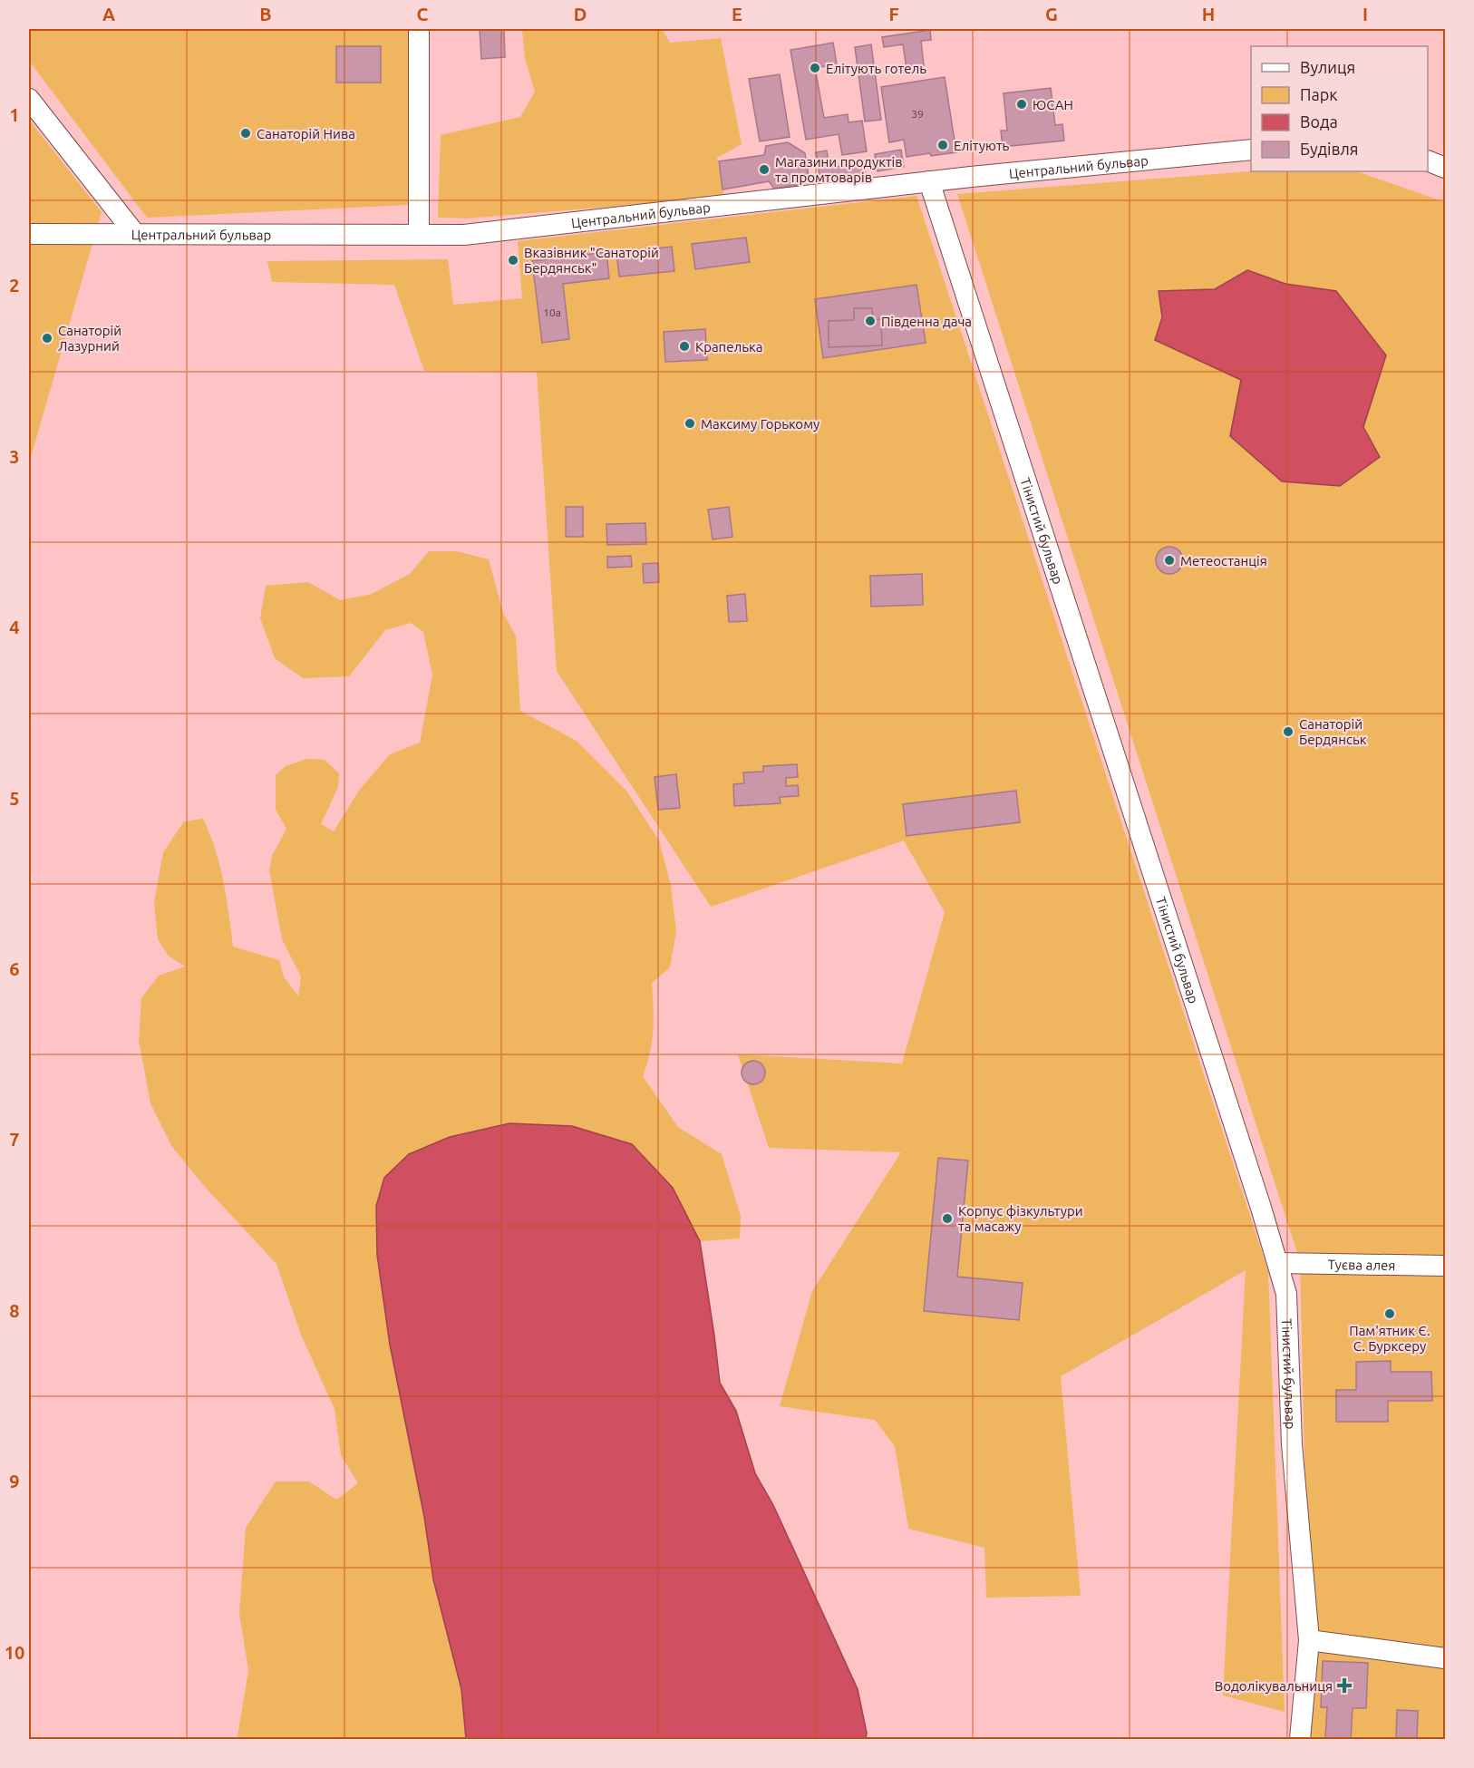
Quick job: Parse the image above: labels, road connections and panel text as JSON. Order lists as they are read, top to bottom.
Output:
{
  "streets": {
    "street": ["Центральний бульвар", "Тінистий бульвар", "Туєва алея"]
  },
  "crossings": [
    ["Центральний бульвар", "Тінистий бульвар"],
    ["Тінистий бульвар", "Туєва алея"]
  ],
  "places": {
    "other": [
      "Елітують готель",
      "ЮСАН",
      "Санаторій Нива",
      "Елітують",
      "Магазини продуктів та промтоварів",
      "Вказівник \"Санаторій Бердянськ\"",
      "Південна дача",
      "Санаторій Лазурний",
      "Крапелька",
      "Максиму Горькому",
      "Метеостанція",
      "Санаторій Бердянськ",
      "Корпус фізкультури та масажу",
      "Пам'ятник Є. С. Бурксеру"
    ],
    "health": ["Водолікувальниця"]
  },
  "house_numbers": ["39", "10а"],
  "legend": [
    "Вулиця",
    "Парк",
    "Вода",
    "Будівля"
  ],
  "grid": {
    "columns": [
      "A",
      "B",
      "C",
      "D",
      "E",
      "F",
      "G",
      "H",
      "I"
    ],
    "rows": [
      "1",
      "2",
      "3",
      "4",
      "5",
      "6",
      "7",
      "8",
      "9",
      "10"
    ]
  }
}
